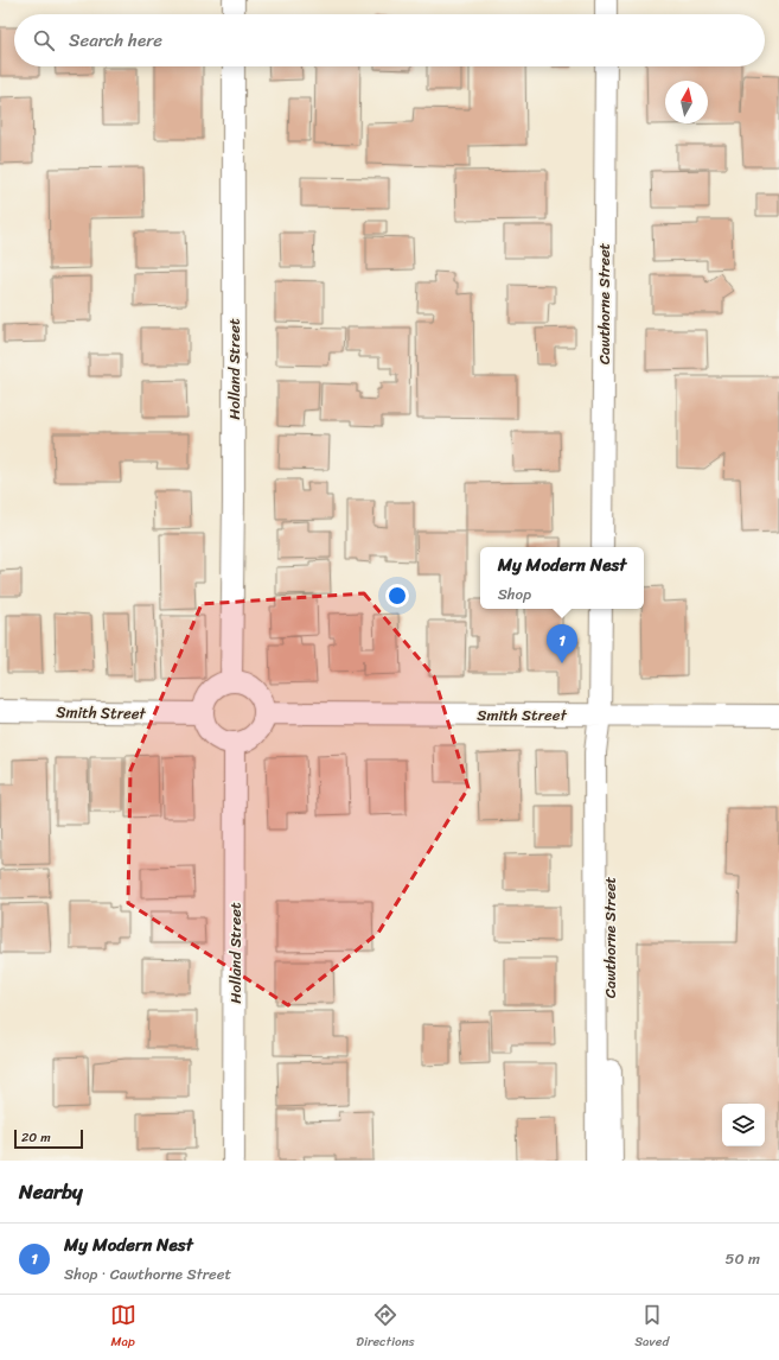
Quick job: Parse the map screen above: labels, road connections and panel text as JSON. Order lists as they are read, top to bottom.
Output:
{
  "streets": {
    "street": ["Cawthorne Street", "Holland Street", "Smith Street"]
  },
  "crossings": [
    ["Cawthorne Street", "Smith Street"],
    ["Holland Street", "Smith Street"]
  ],
  "scale_bar": "20 m",
  "north": "top",
  "page": {
    "search": "Search here",
    "popup": ["My Modern Nest", "Shop"],
    "pins": "1",
    "scale": "20 m",
    "heading": "Nearby",
    "list": [
      {
        "mark": "1",
        "name": "My Modern Nest",
        "note": "Shop · Cawthorne Street",
        "value": "50 m"
      }
    ],
    "nav": ["Map", "Directions", "Saved"]
  }
}
